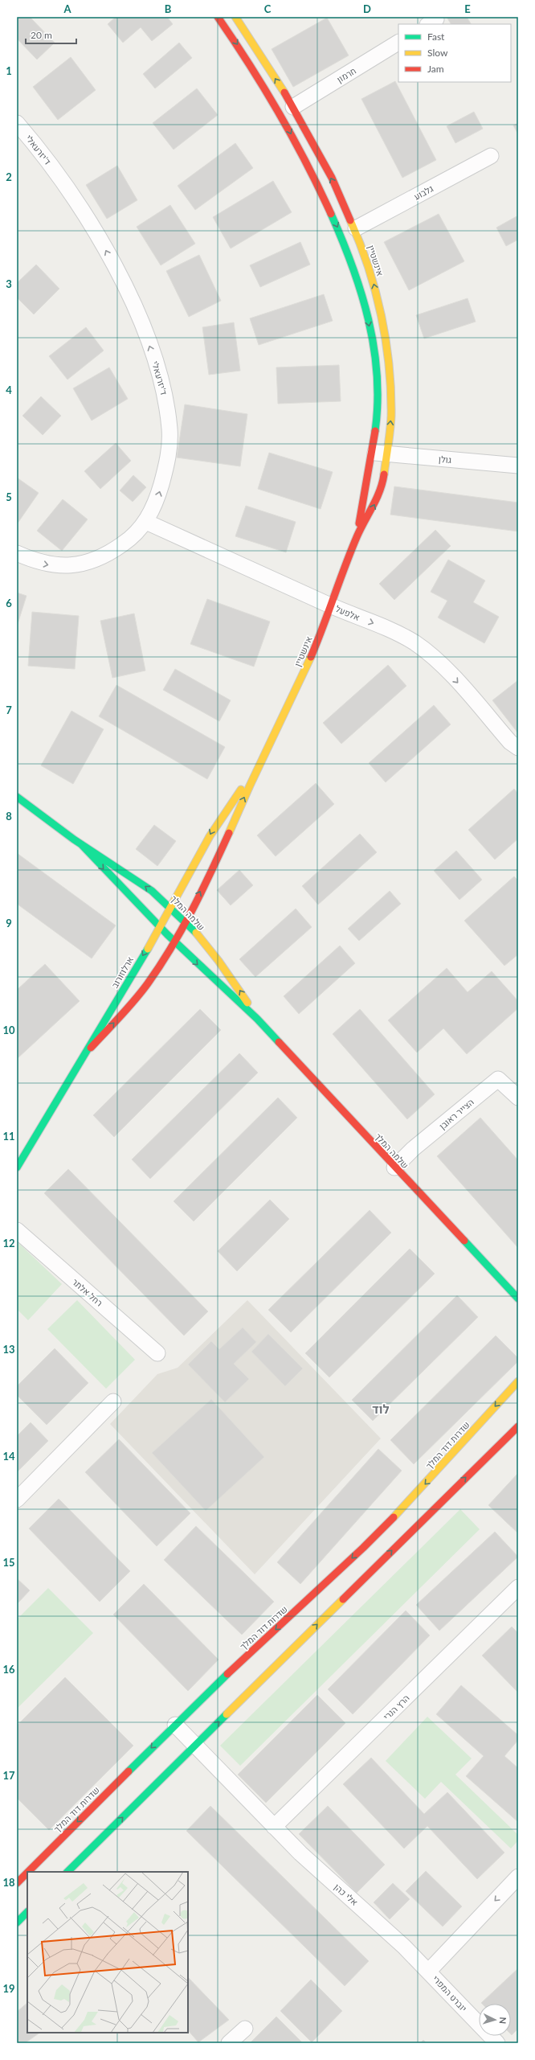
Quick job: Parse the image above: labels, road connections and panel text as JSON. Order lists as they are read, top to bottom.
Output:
{
  "streets": {
    "street": [
      "חרמון",
      "ד'יזרעאלי",
      "גלבוע",
      "אינשטיין",
      "גולן",
      "אלפעל",
      "שלמה המלך",
      "ארלוזורוב",
      "הצייר ראובן",
      "רחל אלתר",
      "שדרות דוד המלך",
      "הרץ הנרי",
      "אלי כהן",
      "יוברט המפרי"
    ]
  },
  "crossings": [
    ["חרמון", "אינשטיין"],
    ["ד'יזרעאלי", "אלפעל"],
    ["גלבוע", "אינשטיין"],
    ["אינשטיין", "גולן"],
    ["אינשטיין", "אלפעל"],
    ["אינשטיין", "שלמה המלך"],
    ["אינשטיין", "ארלוזורוב"],
    ["שלמה המלך", "ארלוזורוב"],
    ["שלמה המלך", "הצייר ראובן"],
    ["שדרות דוד המלך", "אלי כהן"],
    ["הרץ הנרי", "אלי כהן"],
    ["אלי כהן", "יוברט המפרי"]
  ],
  "one_way": ["אלפעל"],
  "districts": ["לוד"],
  "legend": ["Fast", "Slow", "Jam"],
  "scale_bar": "20 m",
  "north": "right",
  "grid": {
    "columns": [
      "A",
      "B",
      "C",
      "D",
      "E"
    ],
    "rows": [
      "1",
      "2",
      "3",
      "4",
      "5",
      "6",
      "7",
      "8",
      "9",
      "10",
      "11",
      "12",
      "13",
      "14",
      "15",
      "16",
      "17",
      "18",
      "19"
    ]
  }
}
